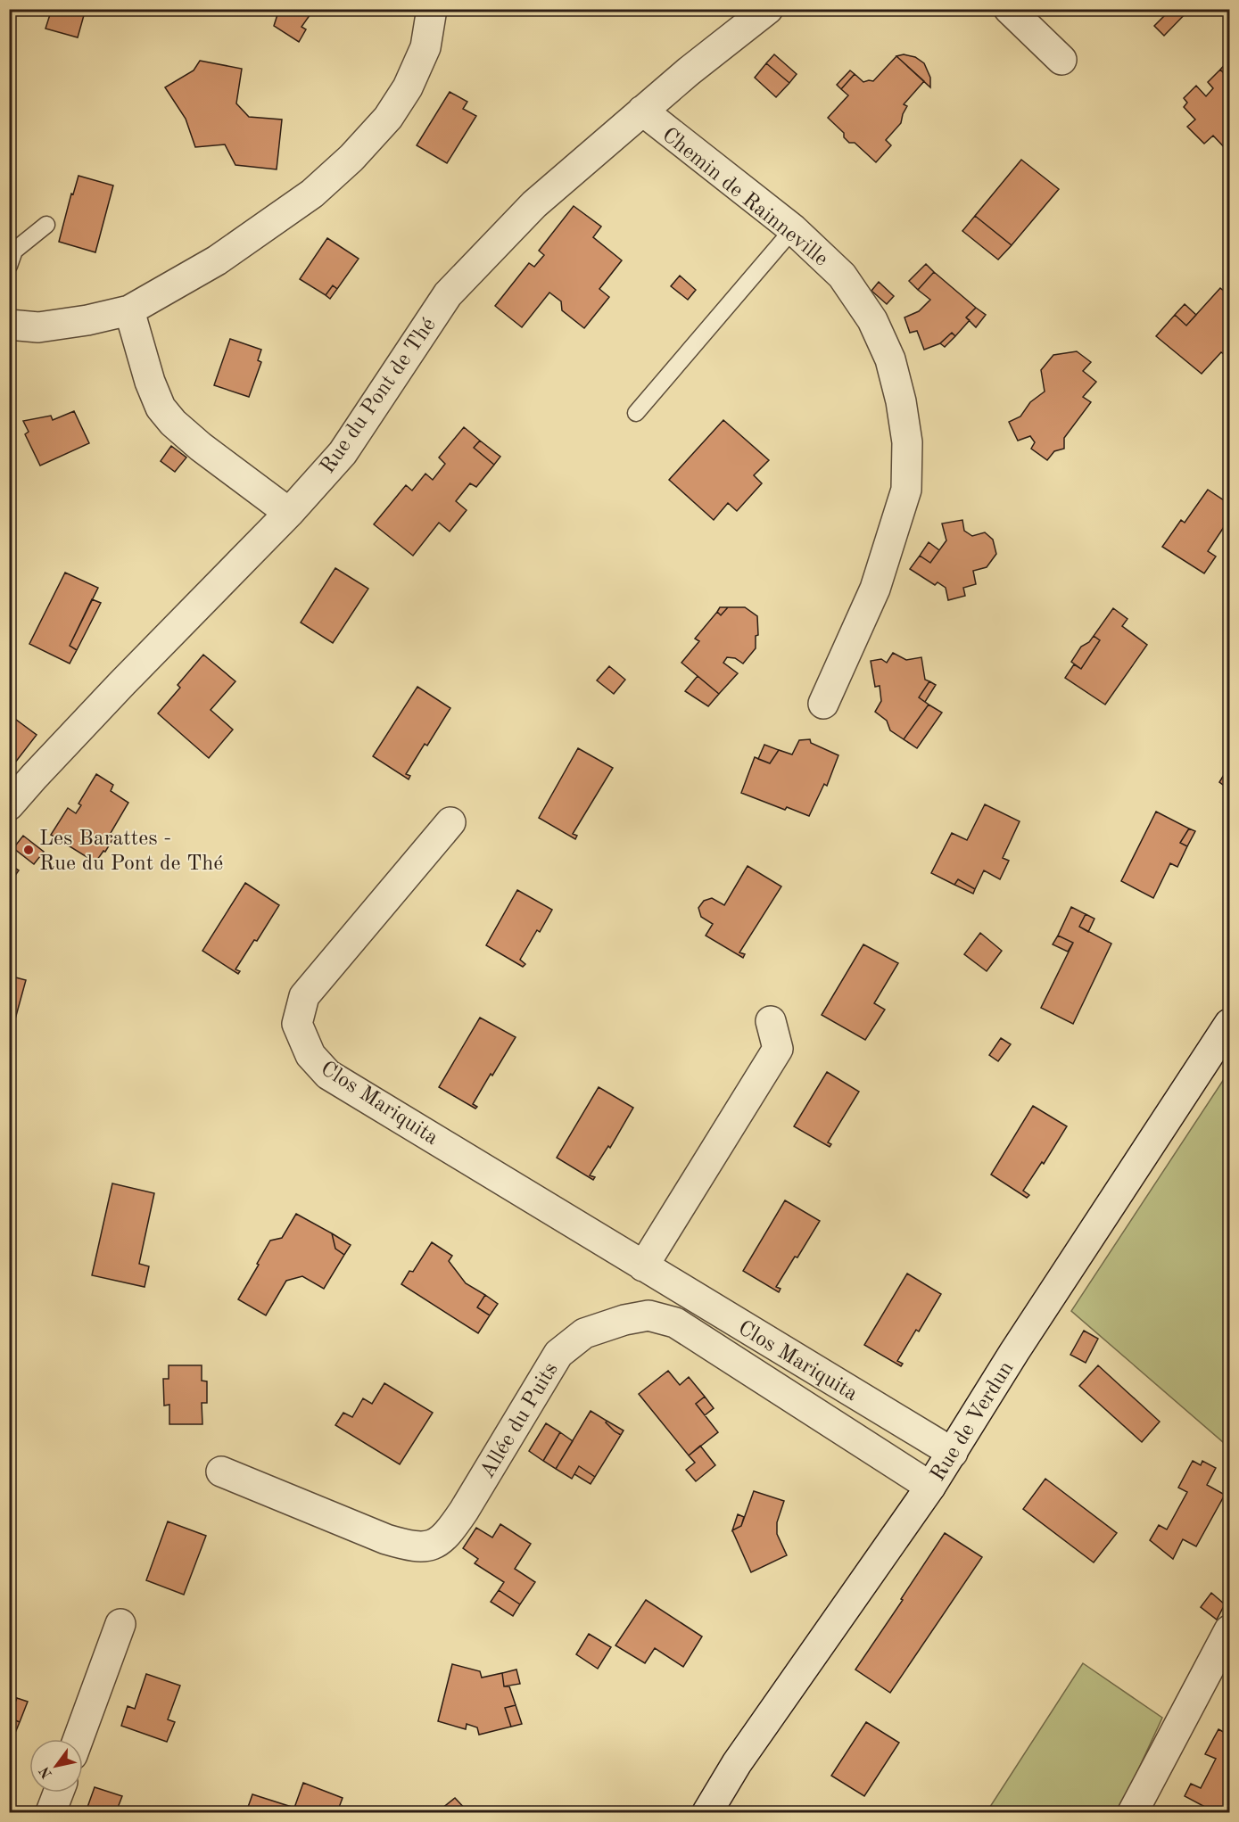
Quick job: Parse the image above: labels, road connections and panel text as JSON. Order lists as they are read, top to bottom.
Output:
{
  "streets": {
    "street": [
      "Chemin de Rainneville",
      "Rue du Pont de Thé",
      "Clos Mariquita",
      "Allée du Puits",
      "Rue de Verdun"
    ]
  },
  "crossings": [
    ["Chemin de Rainneville", "Rue du Pont de Thé"],
    ["Clos Mariquita", "Rue de Verdun"],
    ["Allée du Puits", "Rue de Verdun"]
  ],
  "places": ["Les Barattes - Rue du Pont de Thé"],
  "north": "bottom left"
}
